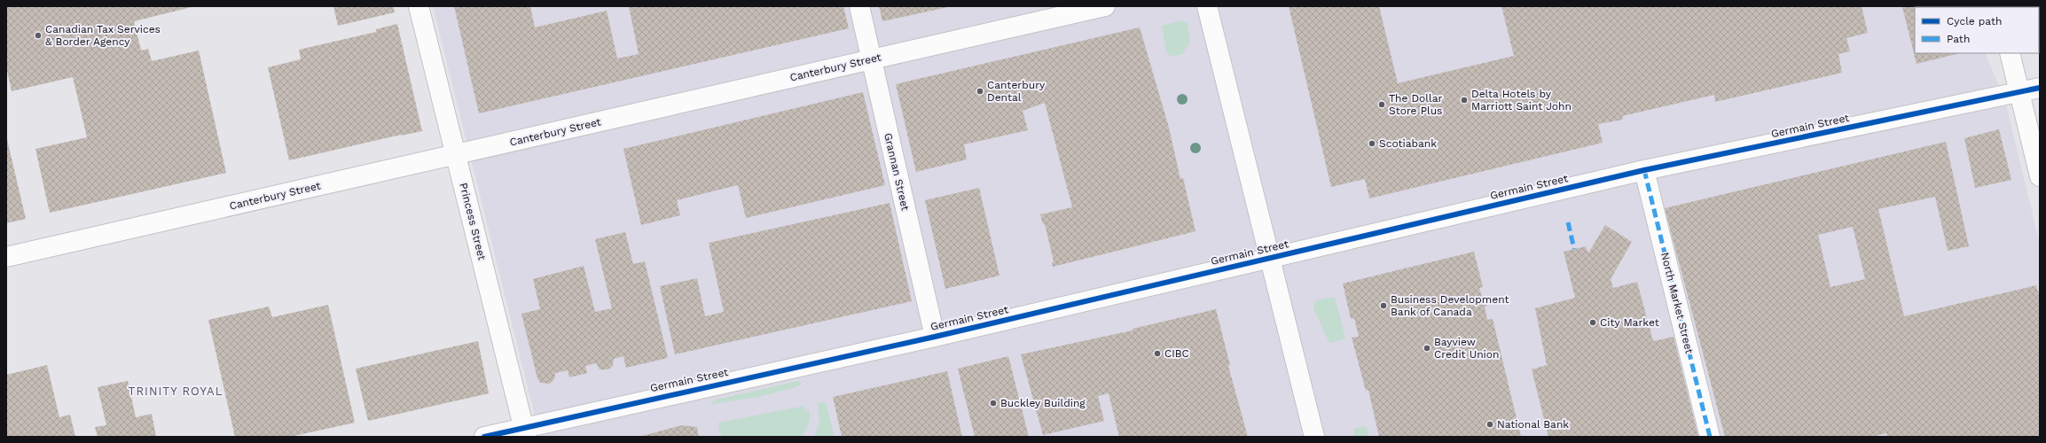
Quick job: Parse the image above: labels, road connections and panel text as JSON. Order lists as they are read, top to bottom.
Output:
{
  "streets": {
    "street": [
      "Canterbury Street",
      "Germain Street",
      "Grannan Street",
      "Princess Street",
      "North Market Street"
    ]
  },
  "crossings": [
    ["Canterbury Street", "Grannan Street"],
    ["Canterbury Street", "Princess Street"],
    ["Germain Street", "Grannan Street"],
    ["Germain Street", "Princess Street"],
    ["Germain Street", "North Market Street"]
  ],
  "districts": ["TRINITY ROYAL"],
  "places": [
    "Canadian Tax Services & Border Agency",
    "Canterbury Dental",
    "Delta Hotels by Marriott Saint John",
    "The Dollar Store Plus",
    "Scotiabank",
    "Business Development Bank of Canada",
    "City Market",
    "Bayview Credit Union",
    "CIBC",
    "Buckley Building",
    "National Bank"
  ],
  "legend": ["Cycle path", "Path"]
}
